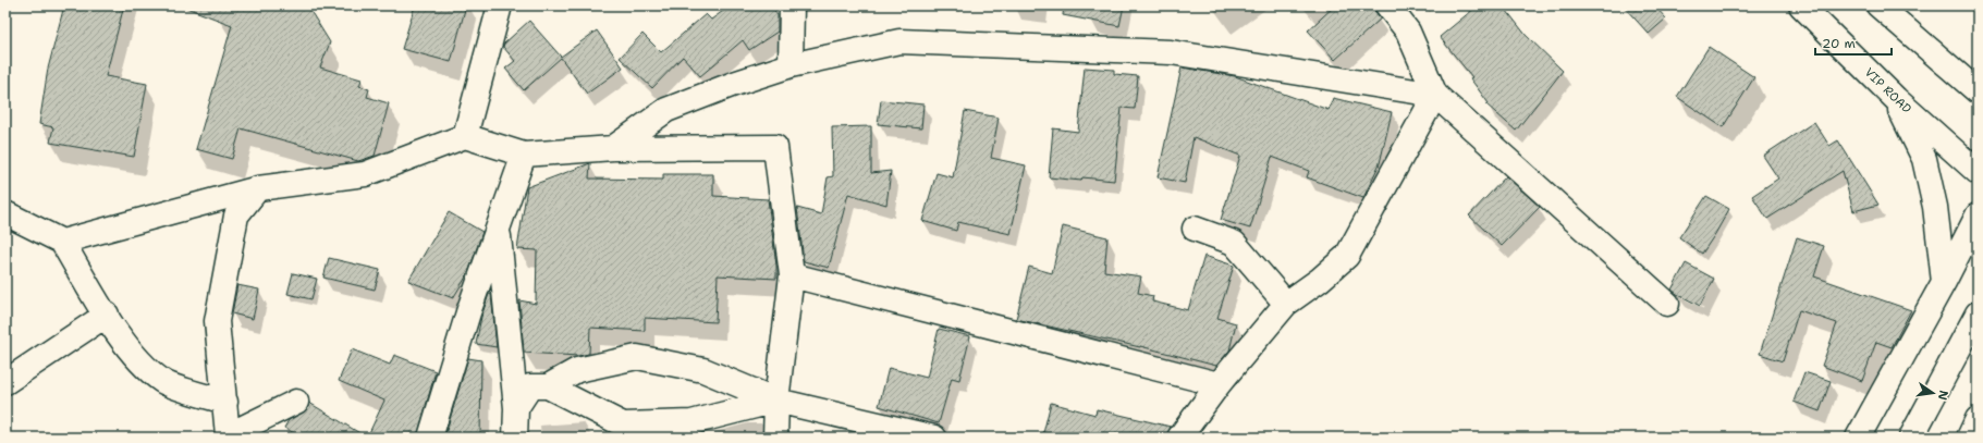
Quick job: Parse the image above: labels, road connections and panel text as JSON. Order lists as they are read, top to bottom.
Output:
{
  "streets": {
    "street": ["VIP ROAD"]
  },
  "scale_bar": "20 m",
  "north": "right"
}
